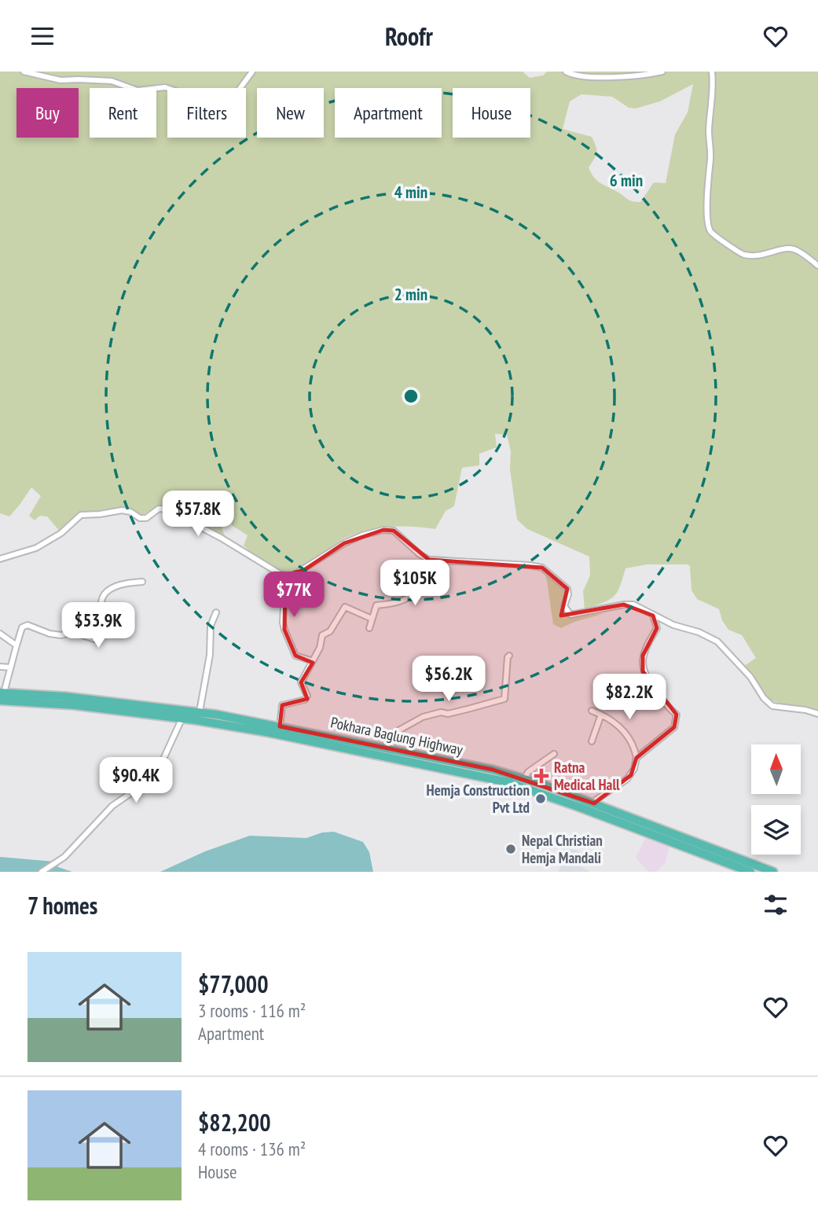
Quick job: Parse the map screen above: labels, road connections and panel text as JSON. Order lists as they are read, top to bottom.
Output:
{
  "streets": {
    "highway": ["Pokhara Baglung Highway"]
  },
  "places": {
    "health": ["Ratna Medical Hall"],
    "other": ["Hemja Construction Pvt Ltd", "Nepal Christian Hemja Mandali"]
  },
  "north": "top",
  "page": {
    "header": "Roofr",
    "chip": [
      "Buy",
      "Rent",
      "Filters",
      "New",
      "Apartment",
      "House"
    ],
    "price": [
      "$57.8K",
      "$105K",
      "$77K",
      "$53.9K",
      "$56.2K",
      "$82.2K",
      "$90.4K"
    ],
    "heading": "7 homes",
    "list": [
      {
        "name": "$77,000",
        "note": "3 rooms · 116 m² · Apartment"
      },
      {
        "name": "$82,200",
        "note": "4 rooms · 136 m² · House"
      }
    ]
  },
  "rings": ["6 min", "4 min", "2 min"]
}
